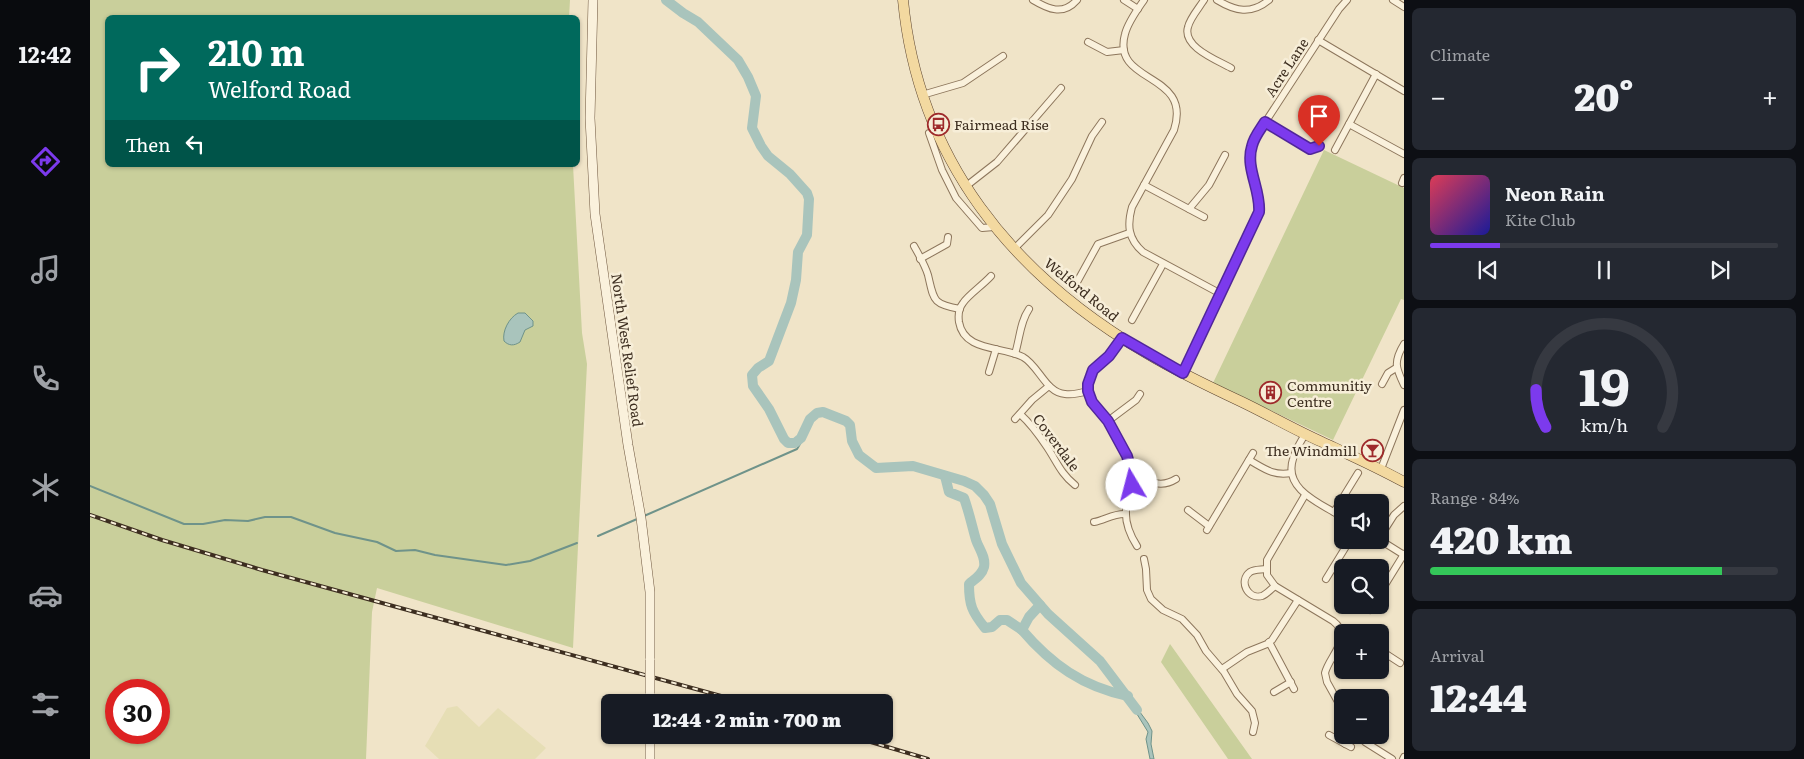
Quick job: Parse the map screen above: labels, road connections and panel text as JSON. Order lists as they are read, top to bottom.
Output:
{
  "streets": {
    "main road": ["Welford Road"],
    "street": ["Acre Lane", "North West Relief Road", "Coverdale"]
  },
  "crossings": [
    ["Acre Lane", "Welford Road"]
  ],
  "places": {
    "bus stop": ["Fairmead Rise"],
    "building": ["Communitiy Centre"],
    "bar": ["The Windmill"]
  },
  "page": {
    "tabs": "12:42",
    "tile": [
      "Climate",
      ["Range · 84%", "420 km"],
      ["Arrival", "12:44"]
    ],
    "turn": ["210 m", "Welford Road"],
    "heat": ["−", "20°", "+"],
    "then": "Then",
    "song": ["Neon Rain", "Kite Club"],
    "map_buttons": ["+", "−"],
    "limit": "30",
    "trip": "12:44 · 2 min · 700 m",
    "gauge": ["19", "km/h"]
  }
}
